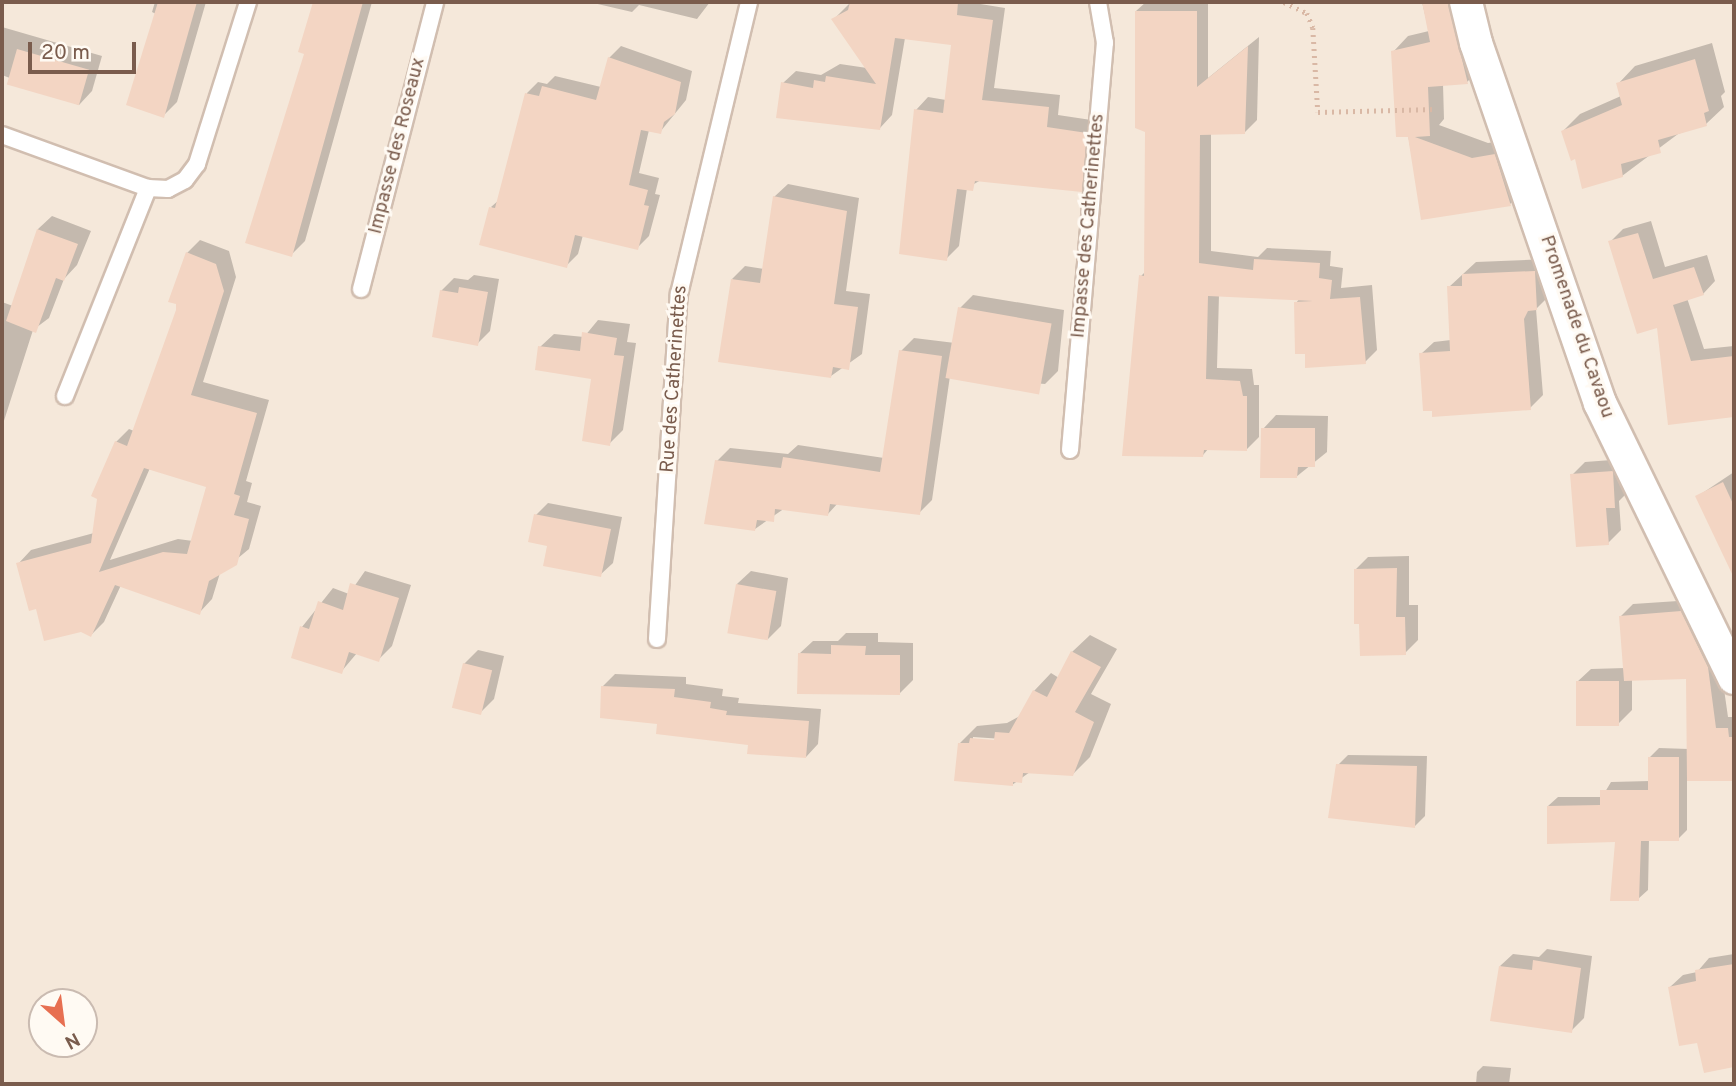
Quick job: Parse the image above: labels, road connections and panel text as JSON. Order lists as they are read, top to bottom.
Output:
{
  "streets": {
    "street": ["Promenade du Cavaou"],
    "lane": ["Impasse des Roseaux", "Impasse des Catherinettes", "Rue des Catherinettes"]
  },
  "scale_bar": "20 m",
  "north": "bottom right"
}
